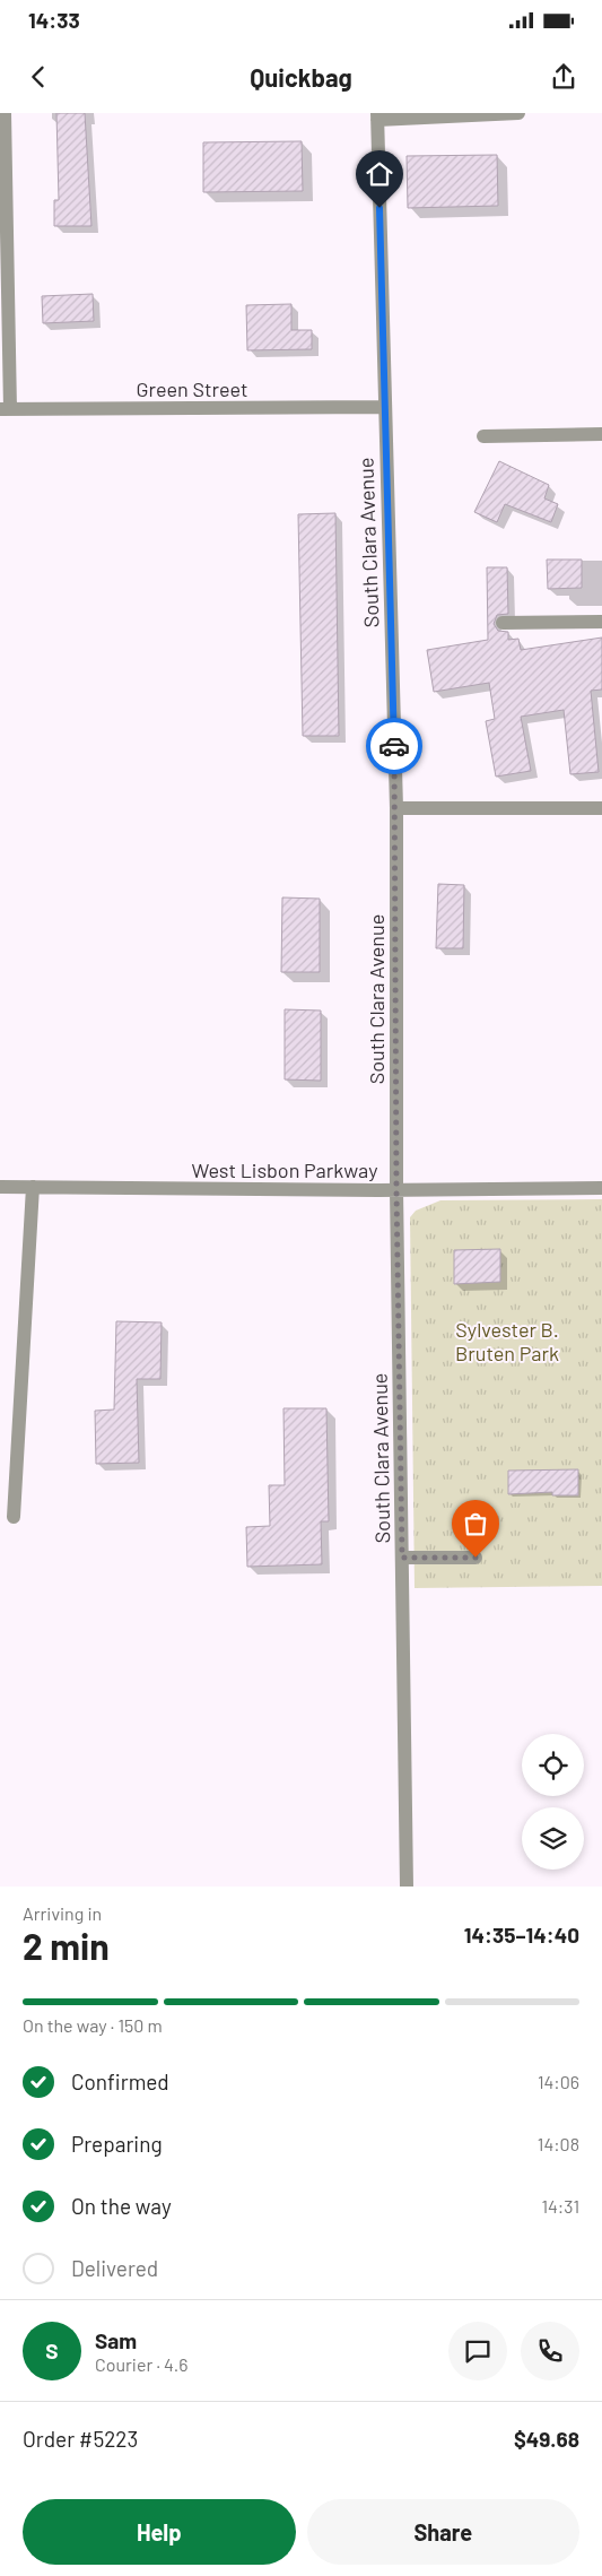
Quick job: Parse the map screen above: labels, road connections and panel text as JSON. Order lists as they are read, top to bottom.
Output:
{
  "streets": {
    "street": ["Green Street", "South Clara Avenue", "West Lisbon Parkway"]
  },
  "crossings": [
    ["Green Street", "South Clara Avenue"],
    ["South Clara Avenue", "West Lisbon Parkway"]
  ],
  "parks": ["Sylvester B. Bruten Park"],
  "page": {
    "status": "14:33",
    "header": "Quickbag",
    "heading": ["2 min", "Arriving in", "14:35–14:40"],
    "panel": [
      "Sam",
      "Courier · 4.6",
      "Order #5223",
      "$49.68"
    ],
    "bar": "On the way · 150 m",
    "list": [
      ["Confirmed", "14:06"],
      ["Preparing", "14:08"],
      ["On the way", "14:31"],
      "Delivered"
    ],
    "round": "S",
    "buttons": ["Help", "Share"]
  }
}
